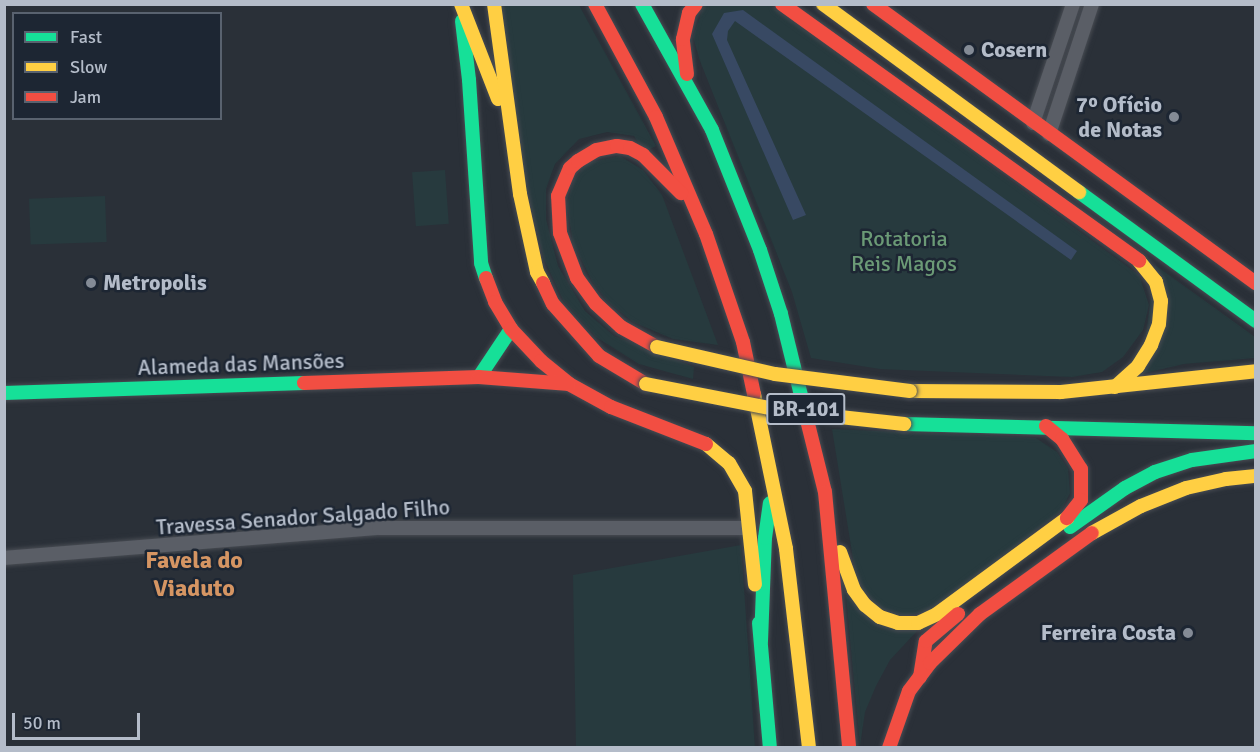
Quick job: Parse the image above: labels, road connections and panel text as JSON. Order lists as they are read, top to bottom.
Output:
{
  "streets": {
    "main road": ["Alameda das Mansões", "BR-101"],
    "street": ["Travessa Senador Salgado Filho"]
  },
  "districts": ["Favela do Viaduto"],
  "parks": ["Rotatoria Reis Magos"],
  "places": [
    "Cosern",
    "7º Ofício de Notas",
    "Metropolis",
    "Ferreira Costa"
  ],
  "legend": ["Fast", "Slow", "Jam"],
  "scale_bar": "50 m"
}
